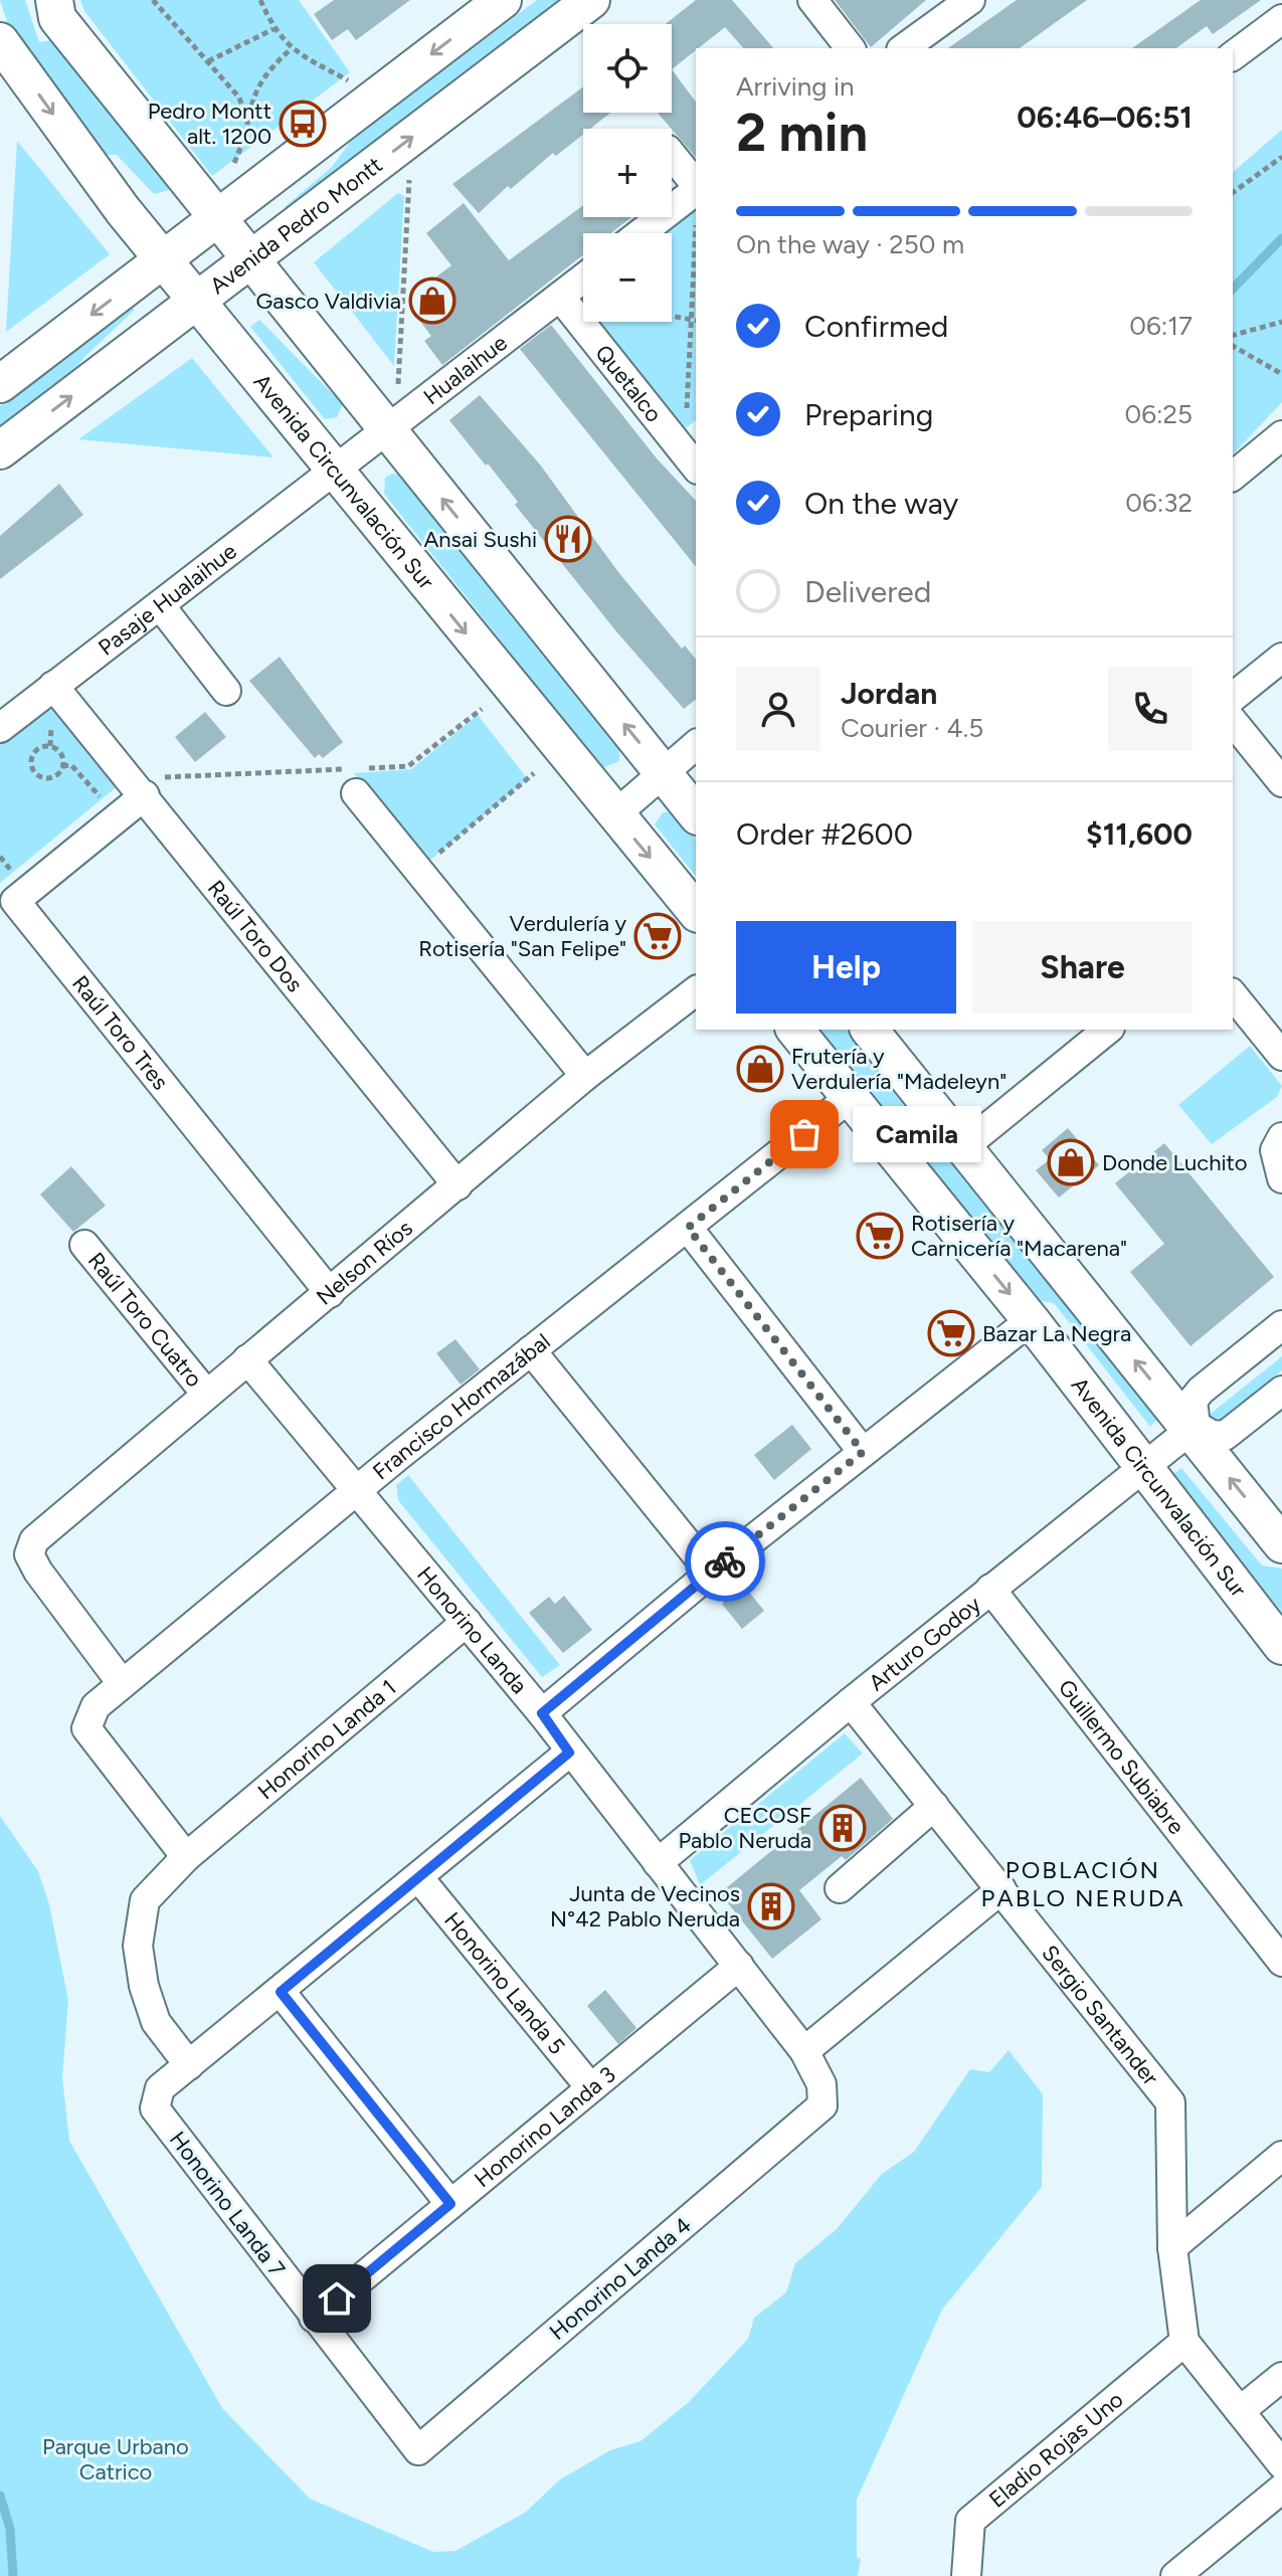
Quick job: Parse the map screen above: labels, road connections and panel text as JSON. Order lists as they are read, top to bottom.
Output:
{
  "streets": {
    "main road": ["Avenida Pedro Montt", "Avenida Circunvalación Sur"],
    "street": [
      "Hualaihue",
      "Quetalco",
      "Pasaje Hualaihue",
      "Raúl Toro Dos",
      "Raúl Toro Tres",
      "Nelson Ríos",
      "Raúl Toro Cuatro",
      "Francisco Hormazábal",
      "Honorino Landa",
      "Arturo Godoy",
      "Honorino Landa 1",
      "Guillermo Subiabre",
      "Honorino Landa 5",
      "Sergio Santander",
      "Honorino Landa 3",
      "Honorino Landa 7",
      "Honorino Landa 4",
      "Eladio Rojas Uno"
    ]
  },
  "crossings": [
    ["Avenida Pedro Montt", "Avenida Circunvalación Sur"],
    ["Hualaihue", "Quetalco"],
    ["Hualaihue", "Avenida Circunvalación Sur"],
    ["Hualaihue", "Pasaje Hualaihue"],
    ["Avenida Circunvalación Sur", "Pasaje Hualaihue"],
    ["Avenida Circunvalación Sur", "Francisco Hormazábal"],
    ["Avenida Circunvalación Sur", "Arturo Godoy"],
    ["Pasaje Hualaihue", "Raúl Toro Dos"],
    ["Raúl Toro Dos", "Raúl Toro Tres"],
    ["Raúl Toro Dos", "Nelson Ríos"],
    ["Raúl Toro Tres", "Nelson Ríos"],
    ["Nelson Ríos", "Raúl Toro Cuatro"],
    ["Nelson Ríos", "Francisco Hormazábal"],
    ["Nelson Ríos", "Honorino Landa"],
    ["Francisco Hormazábal", "Honorino Landa"],
    ["Francisco Hormazábal", "Honorino Landa 1"],
    ["Honorino Landa", "Arturo Godoy"],
    ["Honorino Landa", "Honorino Landa 1"],
    ["Honorino Landa", "Honorino Landa 3"],
    ["Honorino Landa", "Honorino Landa 4"],
    ["Arturo Godoy", "Guillermo Subiabre"],
    ["Arturo Godoy", "Sergio Santander"],
    ["Honorino Landa 5", "Honorino Landa 3"],
    ["Sergio Santander", "Eladio Rojas Uno"],
    ["Honorino Landa 3", "Honorino Landa 7"],
    ["Honorino Landa 7", "Honorino Landa 4"]
  ],
  "districts": ["POBLACIÓN PABLO NERUDA"],
  "parks": ["Parque Urbano Catrico"],
  "places": {
    "bus stop": ["Pedro Montt alt. 1200"],
    "shop": ["Gasco Valdivia", "Frutería y Verdulería \"Madeleyn\"", "Donde Luchito"],
    "restaurant": ["Ansai Sushi"],
    "supermarket": ["Verdulería y Rotisería \"San Felipe\"", "Rotisería y Carnicería \"Macarena\"", "Bazar La Negra"],
    "other": ["Camila"],
    "building": ["CECOSF Pablo Neruda", "Junta de Vecinos N°42 Pablo Neruda"]
  },
  "page": {
    "map_buttons": ["+", "−"],
    "heading": ["2 min", "Arriving in", "06:46–06:51"],
    "panel": [
      "Jordan",
      "Courier · 4.5",
      "Order #2600",
      "$11,600"
    ],
    "bar": "On the way · 250 m",
    "list": [
      ["Confirmed", "06:17"],
      ["Preparing", "06:25"],
      ["On the way", "06:32"],
      "Delivered"
    ],
    "buttons": ["Help", "Share"],
    "bubble": "Camila"
  }
}
